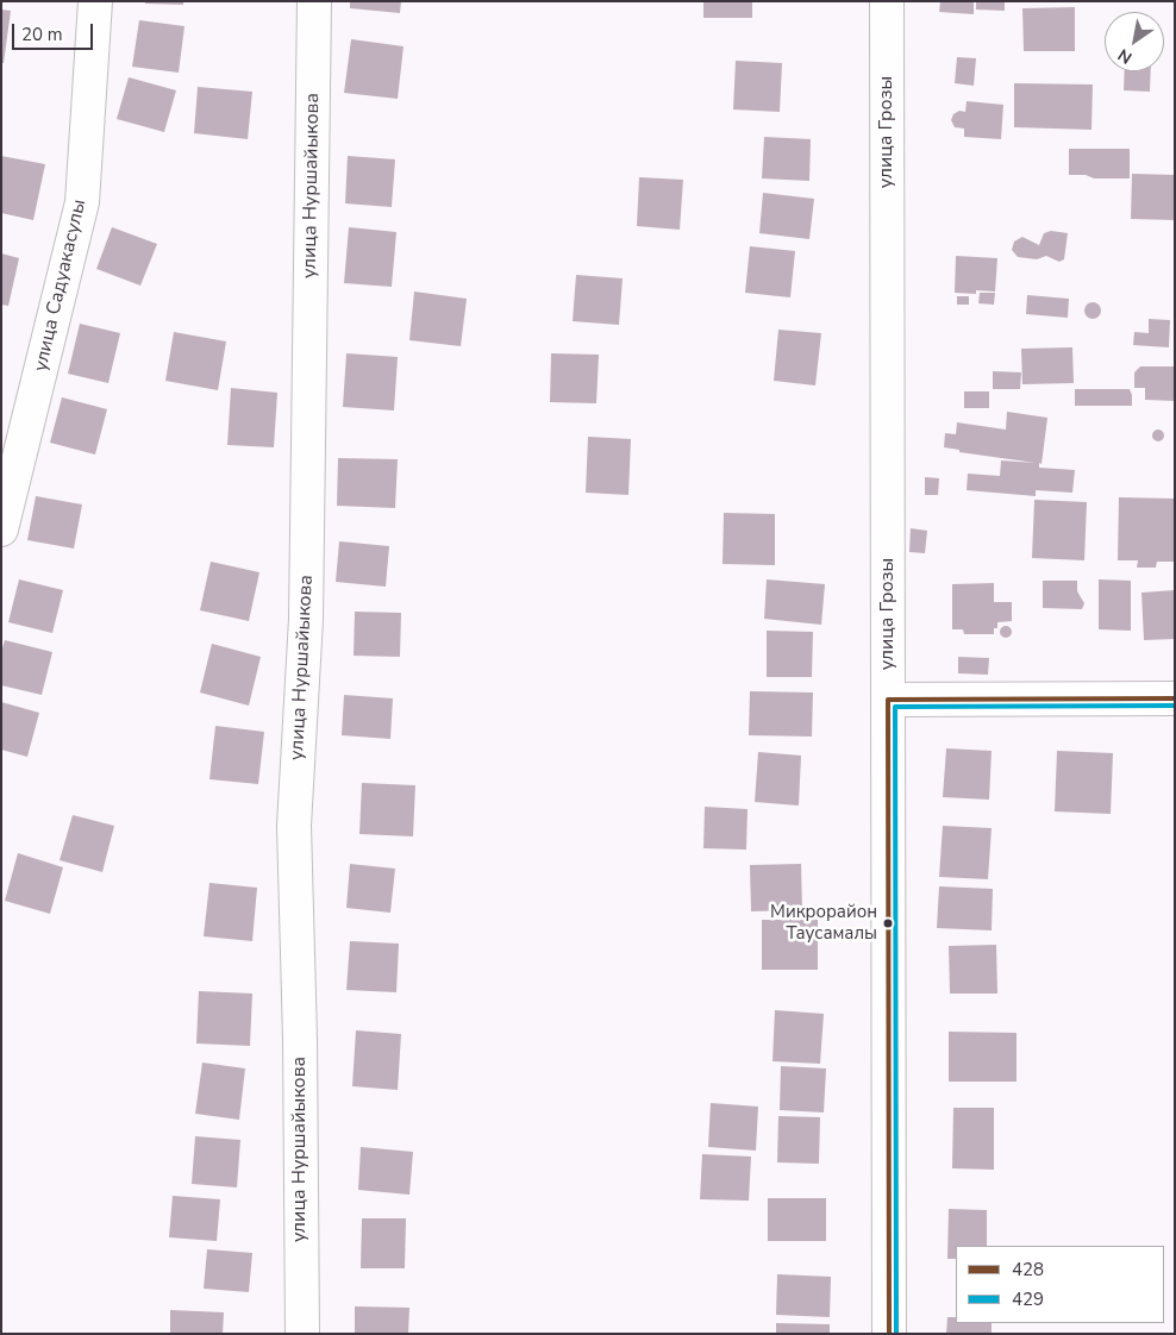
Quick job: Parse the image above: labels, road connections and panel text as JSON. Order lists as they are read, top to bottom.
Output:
{
  "streets": {
    "street": ["улица Грозы", "улица Нуршайыкова", "улица Садуакасулы"]
  },
  "places": ["Микрорайон Таусамалы"],
  "lines": ["transit line 428", "transit line 429"],
  "legend": ["428", "429"],
  "scale_bar": "20 m",
  "north": "bottom left"
}
